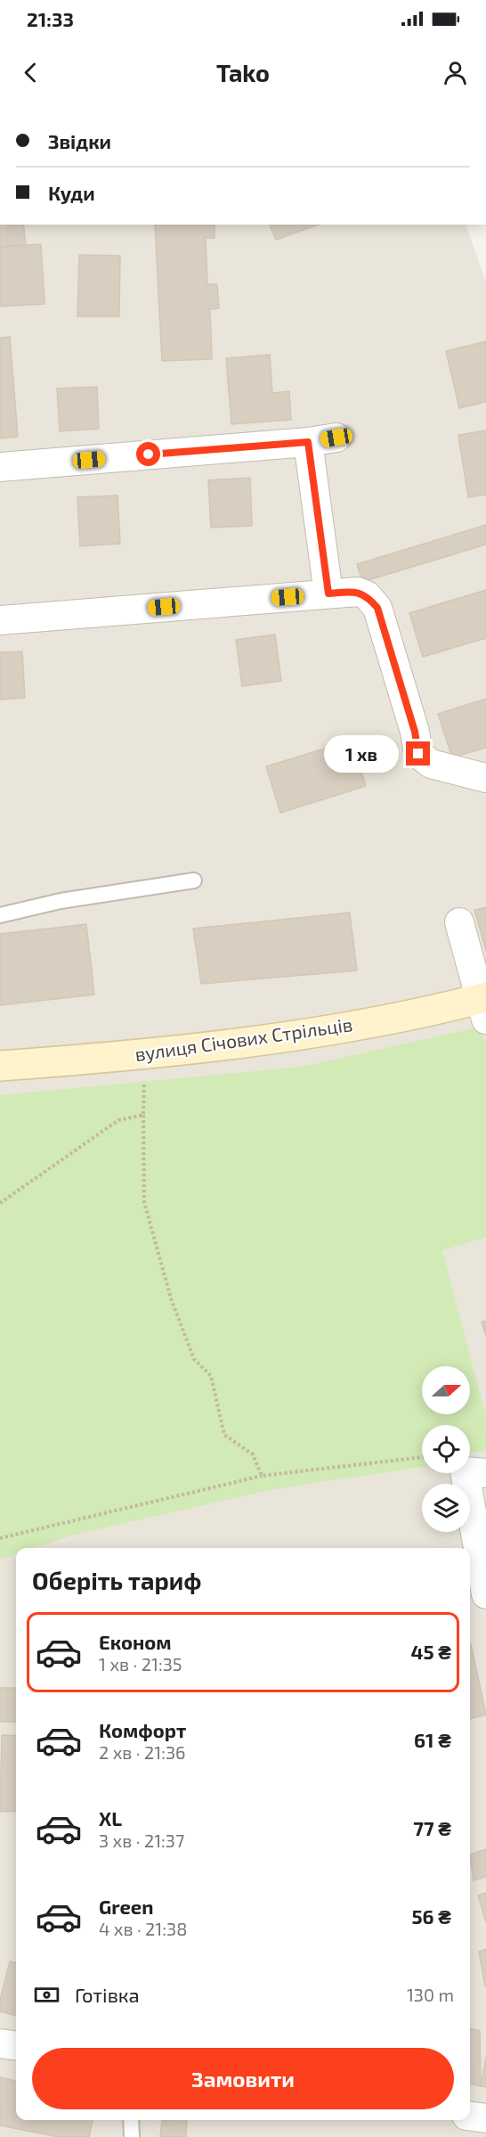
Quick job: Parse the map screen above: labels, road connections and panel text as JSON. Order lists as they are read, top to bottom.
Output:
{
  "streets": {
    "street": ["вулиця Січових Стрільців"]
  },
  "north": "right",
  "page": {
    "status": "21:33",
    "header": "Tako",
    "banner": ["Звідки", "Куди"],
    "bubble": "1 хв",
    "heading": "Оберіть тариф",
    "list": [
      {
        "name": "Економ",
        "note": "1 хв · 21:35",
        "value": "45 ₴"
      },
      {
        "name": "Комфорт",
        "note": "2 хв · 21:36",
        "value": "61 ₴"
      },
      {
        "name": "XL",
        "note": "3 хв · 21:37",
        "value": "77 ₴"
      },
      {
        "name": "Green",
        "note": "4 хв · 21:38",
        "value": "56 ₴"
      }
    ],
    "pay": ["Готівка", "130 m"],
    "buttons": "Замовити"
  }
}
